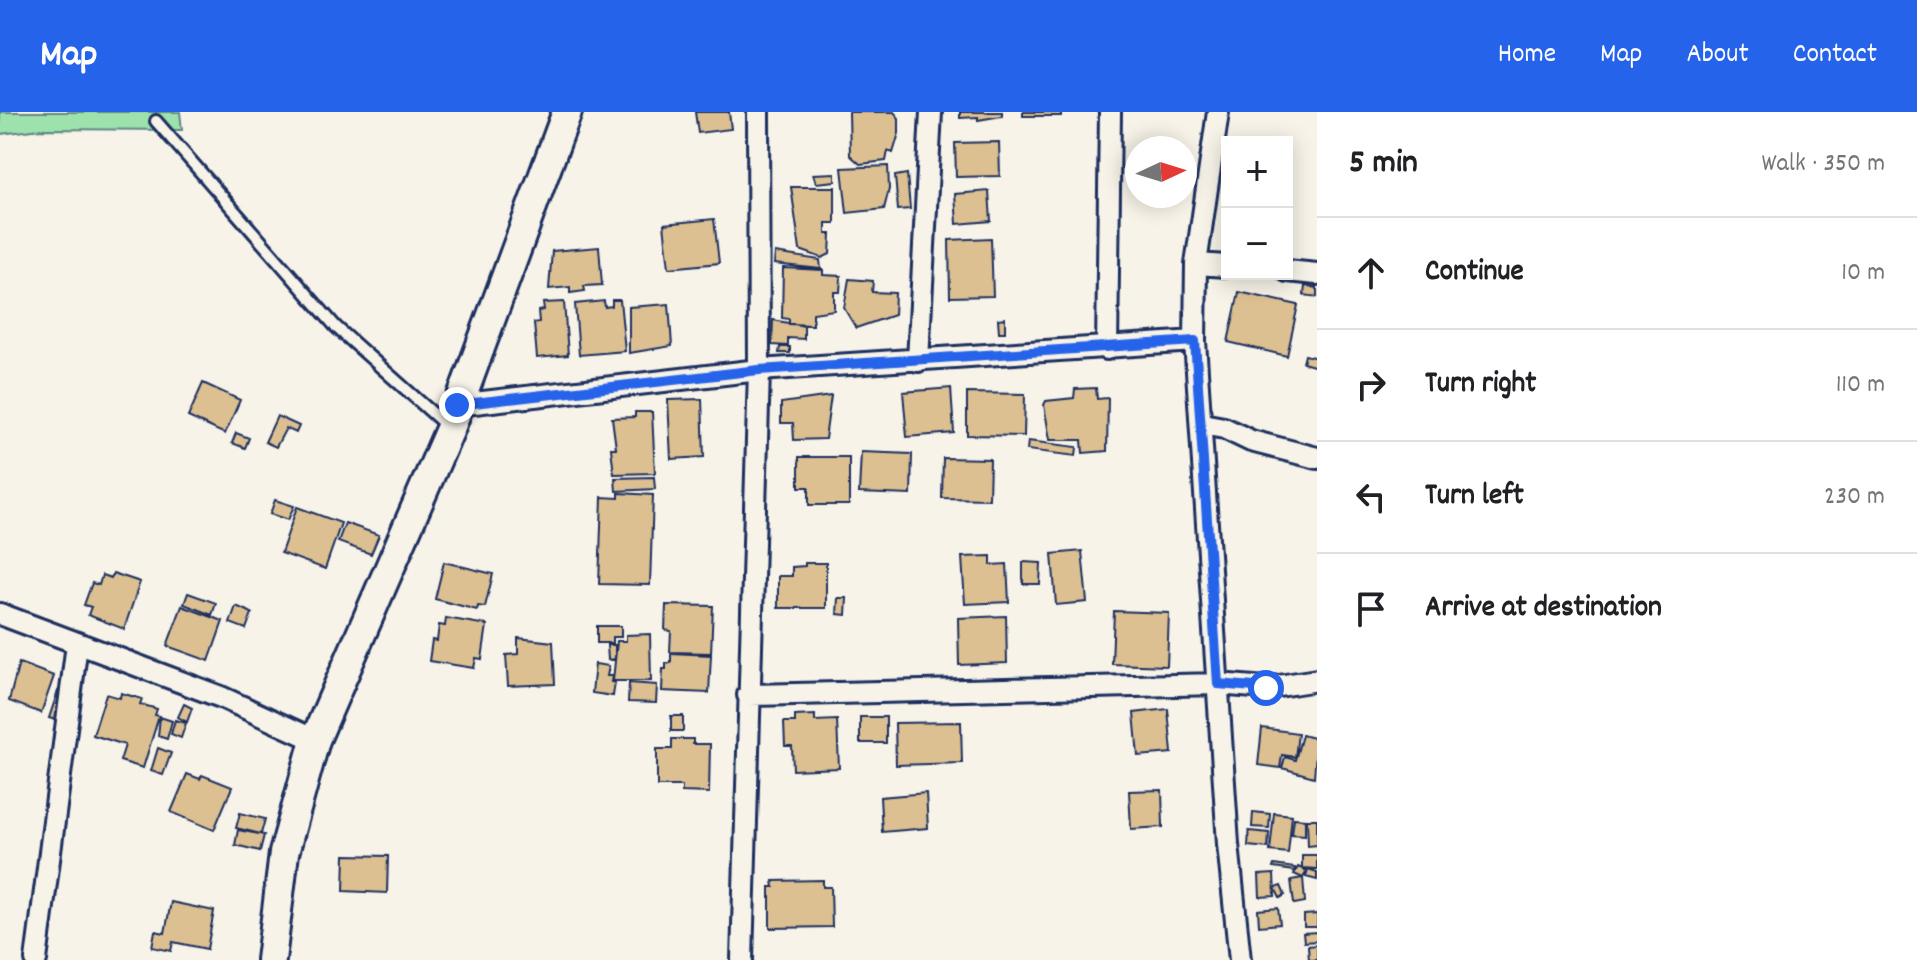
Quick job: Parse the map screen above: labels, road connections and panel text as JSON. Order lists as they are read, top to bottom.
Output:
{
  "north": "right",
  "page": {
    "header": "Map",
    "nav": [
      "Home",
      "Map",
      "About",
      "Contact"
    ],
    "heading": ["5 min", "Walk · 350 m"],
    "map_buttons": ["+", "−"],
    "list": [
      ["Continue", "10 m"],
      ["Turn right", "110 m"],
      ["Turn left", "230 m"],
      "Arrive at destination"
    ]
  }
}
